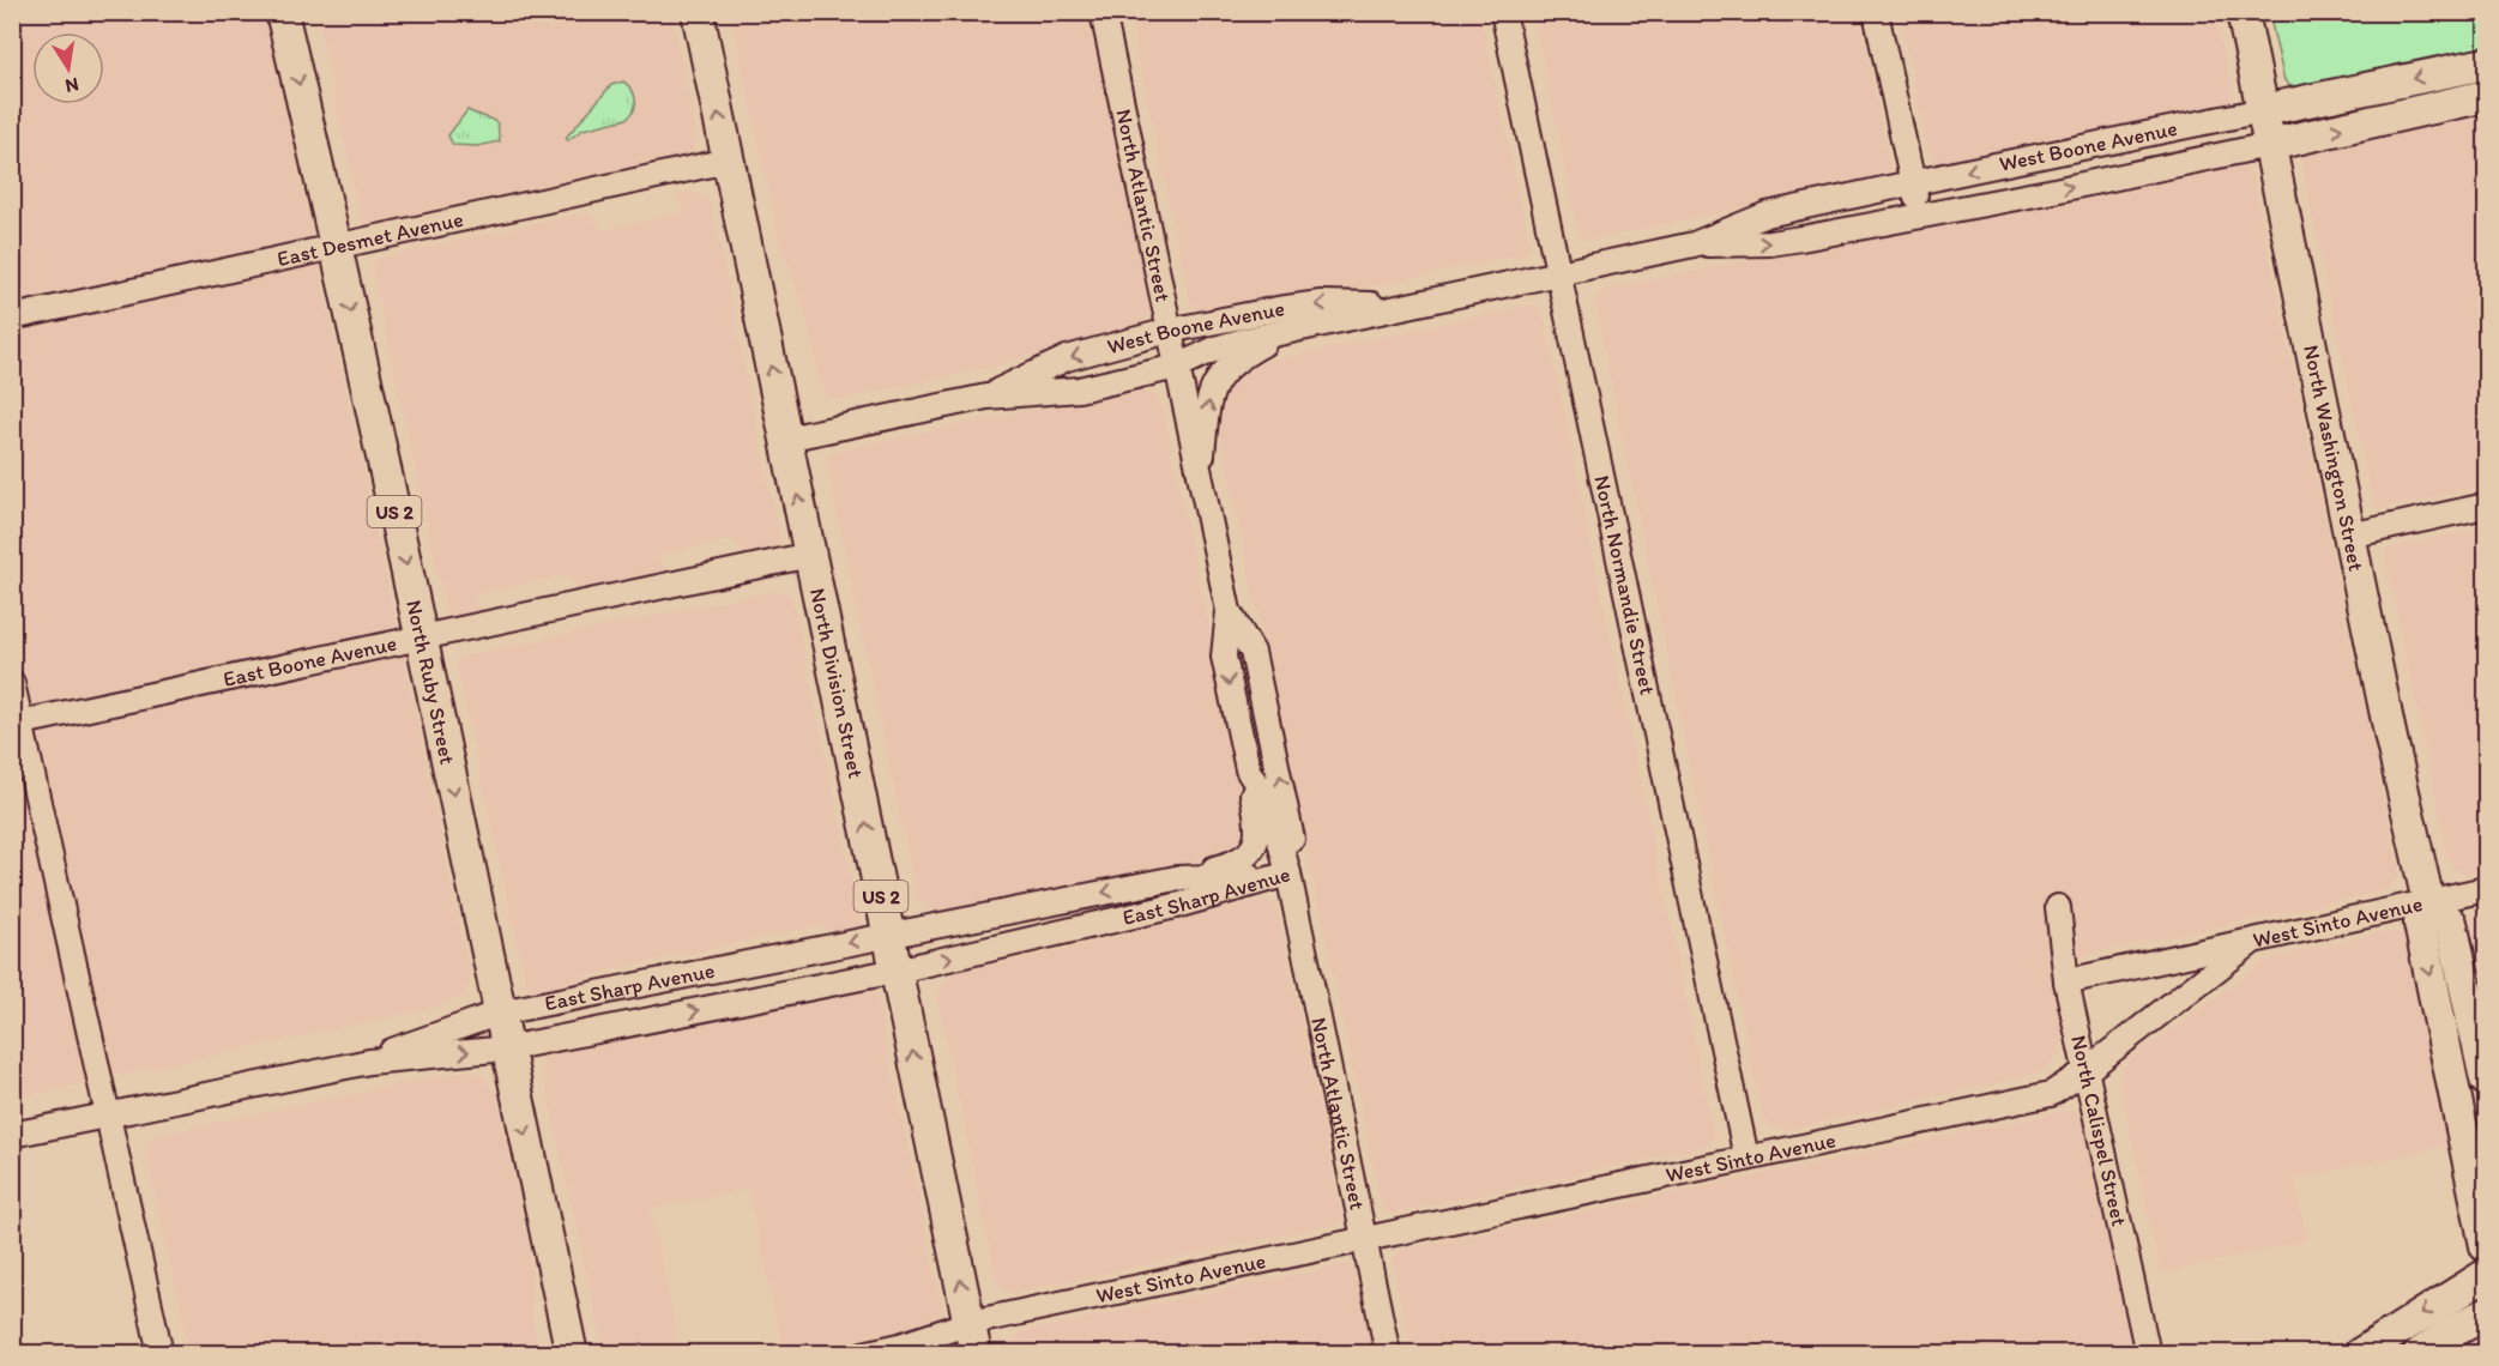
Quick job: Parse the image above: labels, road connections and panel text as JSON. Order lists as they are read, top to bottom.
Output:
{
  "streets": {
    "main road": [
      "West Boone Avenue",
      "North Washington Street",
      "US 2",
      "North Ruby Street",
      "North Division Street"
    ],
    "street": [
      "North Atlantic Street",
      "East Desmet Avenue",
      "North Normandie Street",
      "East Boone Avenue",
      "East Sharp Avenue",
      "West Sinto Avenue",
      "North Calispel Street"
    ]
  },
  "crossings": [
    ["West Boone Avenue", "North Atlantic Street"],
    ["West Boone Avenue", "North Washington Street"],
    ["West Boone Avenue", "North Normandie Street"],
    ["West Boone Avenue", "North Division Street"],
    ["North Atlantic Street", "East Sharp Avenue"],
    ["North Atlantic Street", "West Sinto Avenue"],
    ["East Desmet Avenue", "North Ruby Street"],
    ["East Desmet Avenue", "North Division Street"],
    ["North Washington Street", "West Sinto Avenue"],
    ["North Normandie Street", "West Sinto Avenue"],
    ["East Boone Avenue", "North Ruby Street"],
    ["East Boone Avenue", "North Division Street"],
    ["North Ruby Street", "East Sharp Avenue"],
    ["North Division Street", "East Sharp Avenue"],
    ["North Division Street", "West Sinto Avenue"],
    ["West Sinto Avenue", "North Calispel Street"]
  ],
  "one_way": ["North Ruby Street", "North Division Street"],
  "north": "bottom"
}
